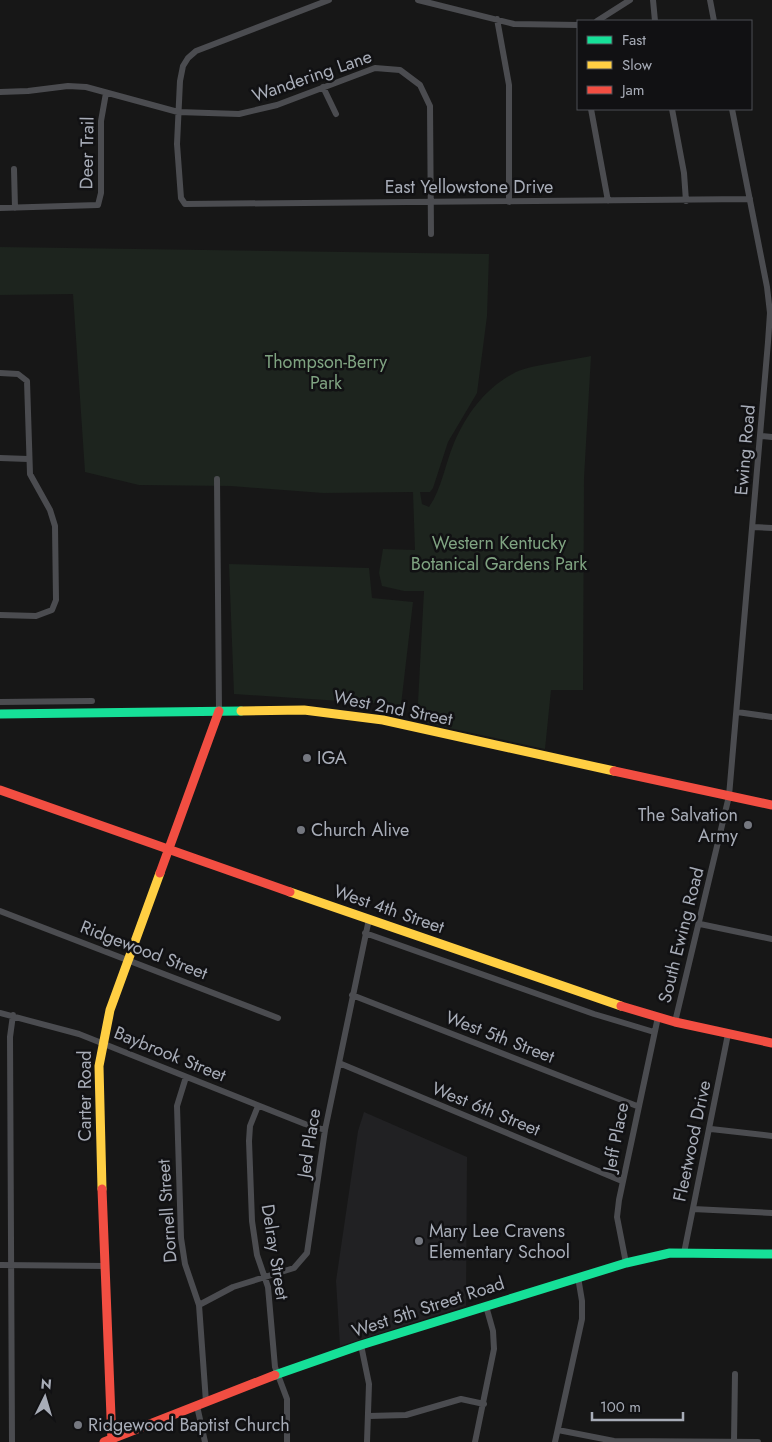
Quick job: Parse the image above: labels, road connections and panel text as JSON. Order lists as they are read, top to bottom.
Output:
{
  "streets": {
    "main road": [
      "West 2nd Street",
      "West 4th Street",
      "Carter Road",
      "West 5th Street Road"
    ],
    "street": [
      "Wandering Lane",
      "Deer Trail",
      "East Yellowstone Drive",
      "Ewing Road",
      "South Ewing Road",
      "Ridgewood Street",
      "West 5th Street",
      "Baybrook Street",
      "West 6th Street",
      "Jeff Place",
      "Fleetwood Drive",
      "Jed Place",
      "Dornell Street",
      "Delray Street"
    ]
  },
  "crossings": [
    ["Wandering Lane", "Deer Trail"],
    ["Wandering Lane", "East Yellowstone Drive"],
    ["East Yellowstone Drive", "Ewing Road"],
    ["Ewing Road", "West 2nd Street"],
    ["Ewing Road", "South Ewing Road"],
    ["West 2nd Street", "South Ewing Road"],
    ["West 2nd Street", "Carter Road"],
    ["West 4th Street", "South Ewing Road"],
    ["West 4th Street", "Carter Road"],
    ["West 4th Street", "Jeff Place"],
    ["West 4th Street", "Fleetwood Drive"],
    ["West 4th Street", "Jed Place"],
    ["Ridgewood Street", "Carter Road"],
    ["West 5th Street", "Jeff Place"],
    ["West 5th Street", "Jed Place"],
    ["Baybrook Street", "Carter Road"],
    ["Baybrook Street", "Jed Place"],
    ["Baybrook Street", "Dornell Street"],
    ["Baybrook Street", "Delray Street"],
    ["Carter Road", "West 5th Street Road"],
    ["West 6th Street", "Jeff Place"],
    ["West 6th Street", "Jed Place"],
    ["Jeff Place", "West 5th Street Road"],
    ["Fleetwood Drive", "West 5th Street Road"],
    ["Jed Place", "Dornell Street"],
    ["Jed Place", "Delray Street"],
    ["Dornell Street", "West 5th Street Road"],
    ["Delray Street", "West 5th Street Road"]
  ],
  "parks": ["Thompson-Berry Park", "Western Kentucky Botanical Gardens Park"],
  "places": [
    "IGA",
    "The Salvation Army",
    "Church Alive",
    "Mary Lee Cravens Elementary School",
    "Ridgewood Baptist Church"
  ],
  "legend": ["Fast", "Slow", "Jam"],
  "scale_bar": "100 m",
  "north": "top"
}
